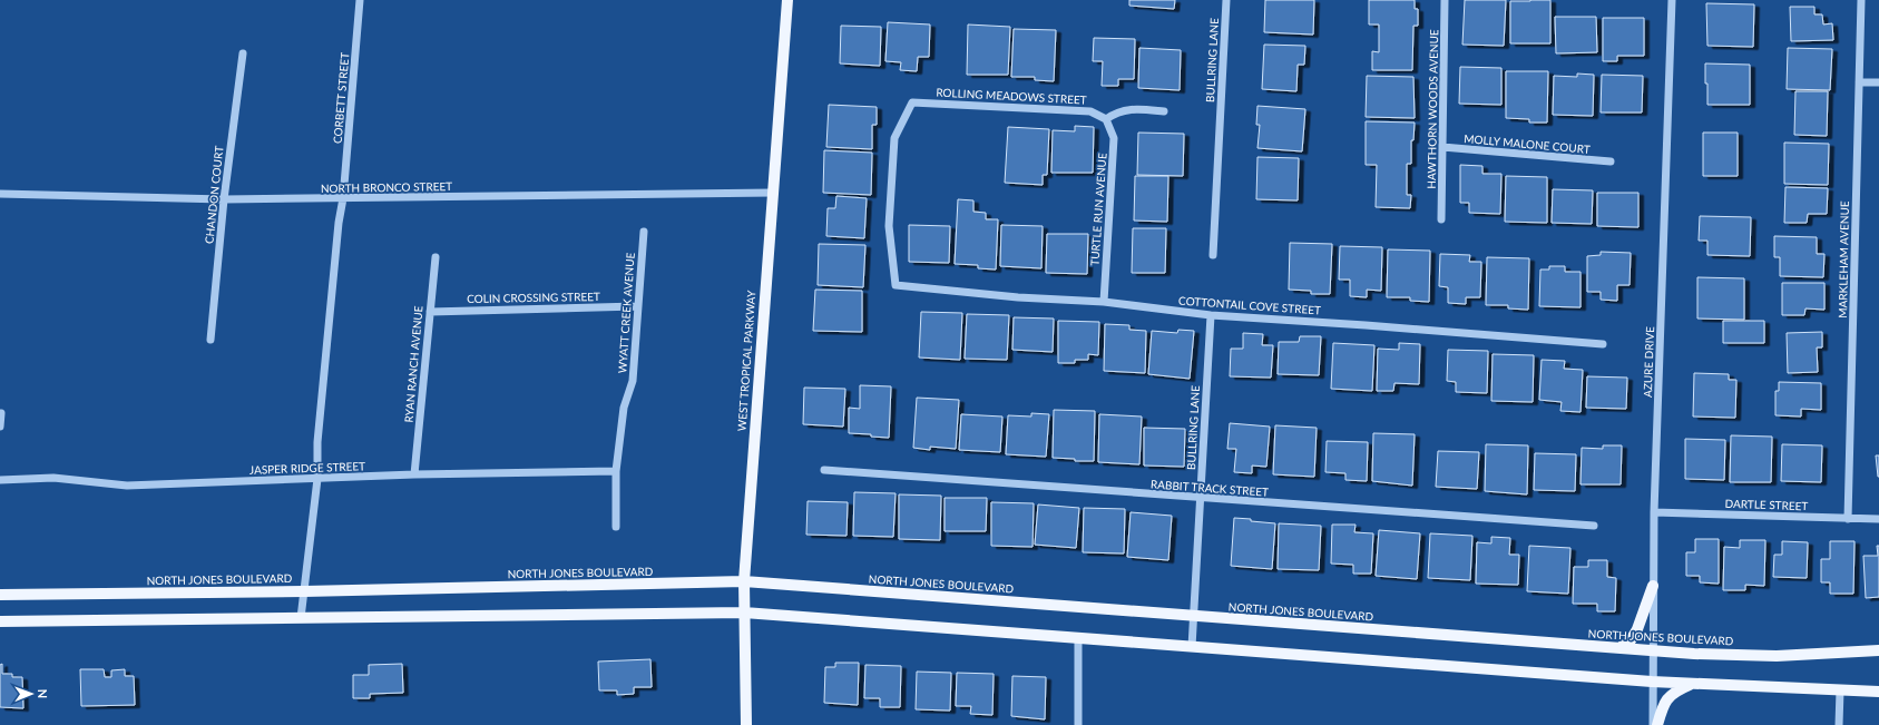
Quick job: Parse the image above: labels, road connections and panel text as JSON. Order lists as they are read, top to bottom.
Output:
{
  "streets": {
    "main road": ["WEST TROPICAL PARKWAY", "NORTH JONES BOULEVARD"],
    "street": [
      "BULLRING LANE",
      "ROLLING MEADOWS STREET",
      "CORBETT STREET",
      "HAWTHORN WOODS AVENUE",
      "MOLLY MALONE COURT",
      "NORTH BRONCO STREET",
      "CHANDON COURT",
      "TURTLE RUN AVENUE",
      "MARKLEHAM AVENUE",
      "COLIN CROSSING STREET",
      "COTTONTAIL COVE STREET",
      "WYATT CREEK AVENUE",
      "AZURE DRIVE",
      "RYAN RANCH AVENUE",
      "JASPER RIDGE STREET",
      "RABBIT TRACK STREET",
      "DARTLE STREET"
    ]
  },
  "crossings": [
    ["BULLRING LANE", "COTTONTAIL COVE STREET"],
    ["BULLRING LANE", "RABBIT TRACK STREET"],
    ["BULLRING LANE", "NORTH JONES BOULEVARD"],
    ["ROLLING MEADOWS STREET", "TURTLE RUN AVENUE"],
    ["ROLLING MEADOWS STREET", "COTTONTAIL COVE STREET"],
    ["CORBETT STREET", "NORTH BRONCO STREET"],
    ["CORBETT STREET", "JASPER RIDGE STREET"],
    ["HAWTHORN WOODS AVENUE", "MOLLY MALONE COURT"],
    ["NORTH BRONCO STREET", "CHANDON COURT"],
    ["NORTH BRONCO STREET", "WEST TROPICAL PARKWAY"],
    ["TURTLE RUN AVENUE", "COTTONTAIL COVE STREET"],
    ["MARKLEHAM AVENUE", "DARTLE STREET"],
    ["COLIN CROSSING STREET", "WYATT CREEK AVENUE"],
    ["COLIN CROSSING STREET", "RYAN RANCH AVENUE"],
    ["WYATT CREEK AVENUE", "JASPER RIDGE STREET"],
    ["WEST TROPICAL PARKWAY", "NORTH JONES BOULEVARD"],
    ["AZURE DRIVE", "DARTLE STREET"],
    ["AZURE DRIVE", "NORTH JONES BOULEVARD"],
    ["RYAN RANCH AVENUE", "JASPER RIDGE STREET"]
  ],
  "north": "right"
}
